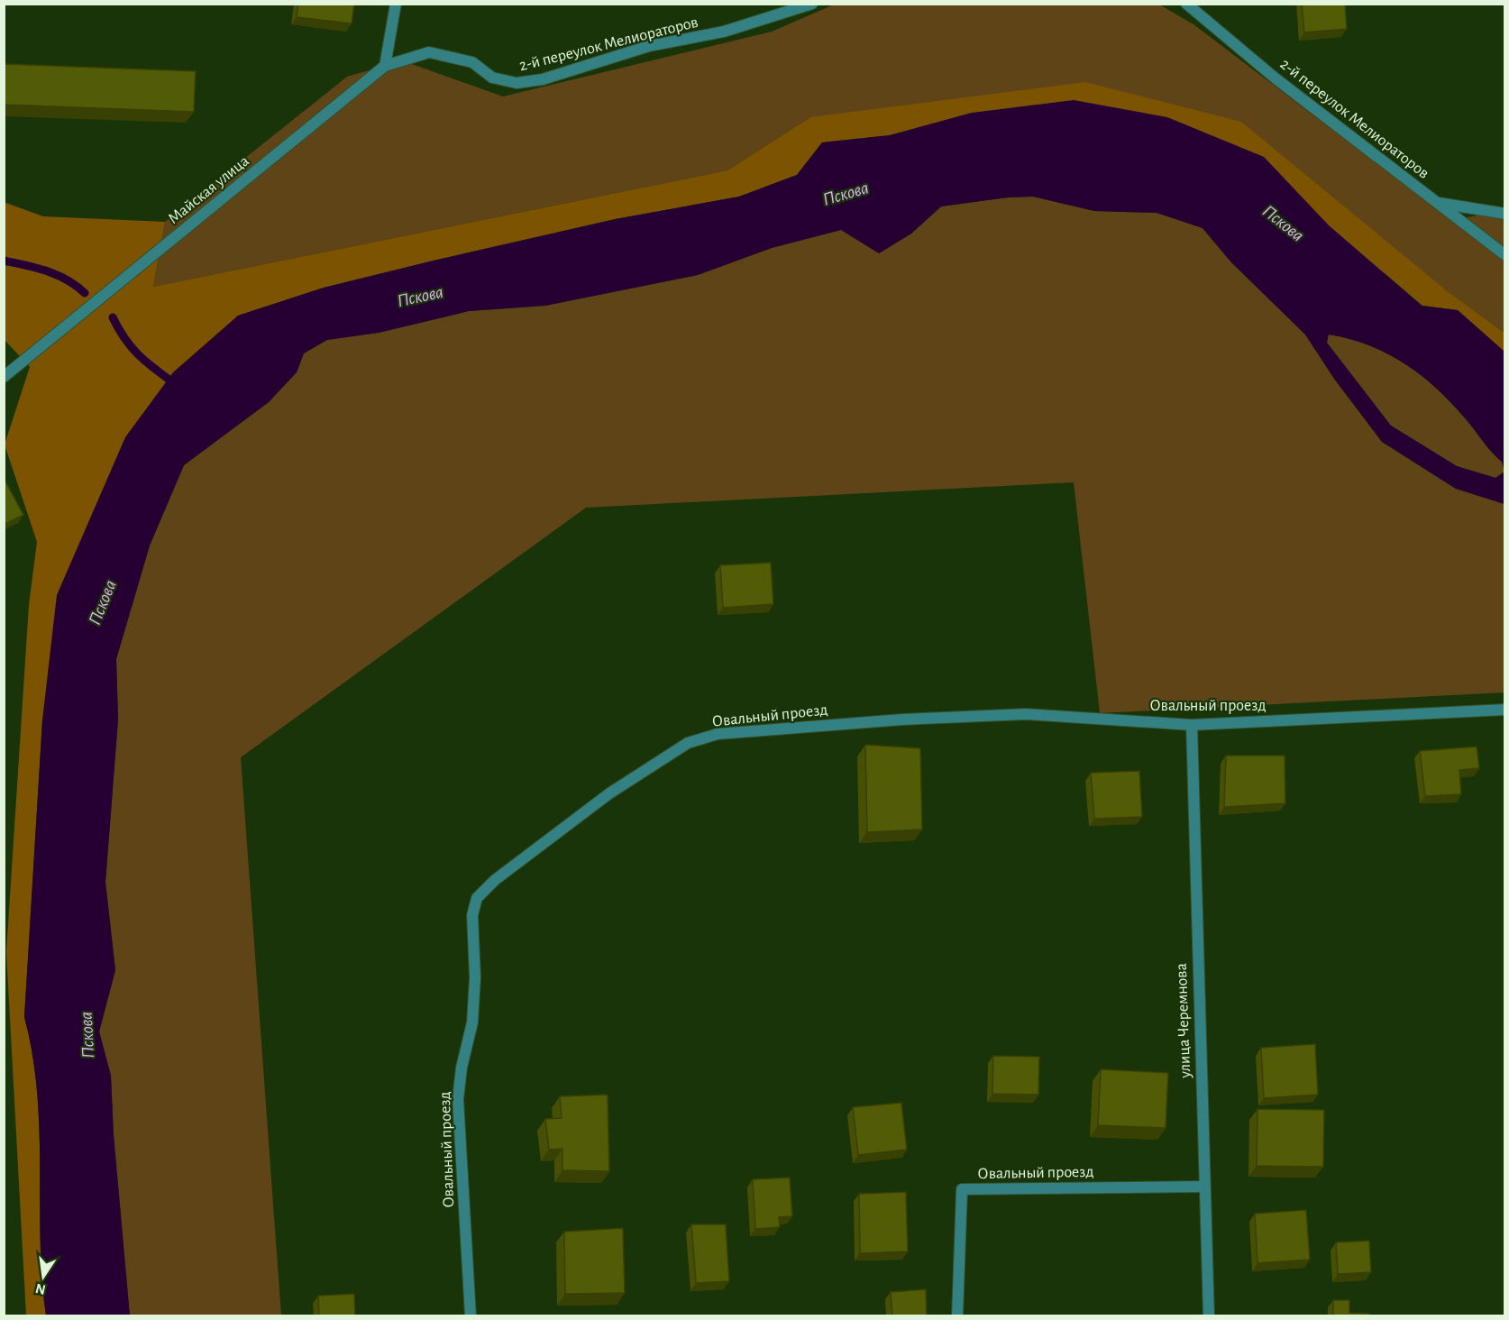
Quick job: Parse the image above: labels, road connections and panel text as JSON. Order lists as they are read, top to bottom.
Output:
{
  "streets": {
    "street": [
      "2-й переулок Мелиораторов",
      "Майская улица",
      "Овальный проезд",
      "улица Черемнова"
    ]
  },
  "crossings": [
    ["2-й переулок Мелиораторов", "Майская улица"],
    ["Овальный проезд", "улица Черемнова"]
  ],
  "water": ["Пскова"],
  "north": "bottom"
}
